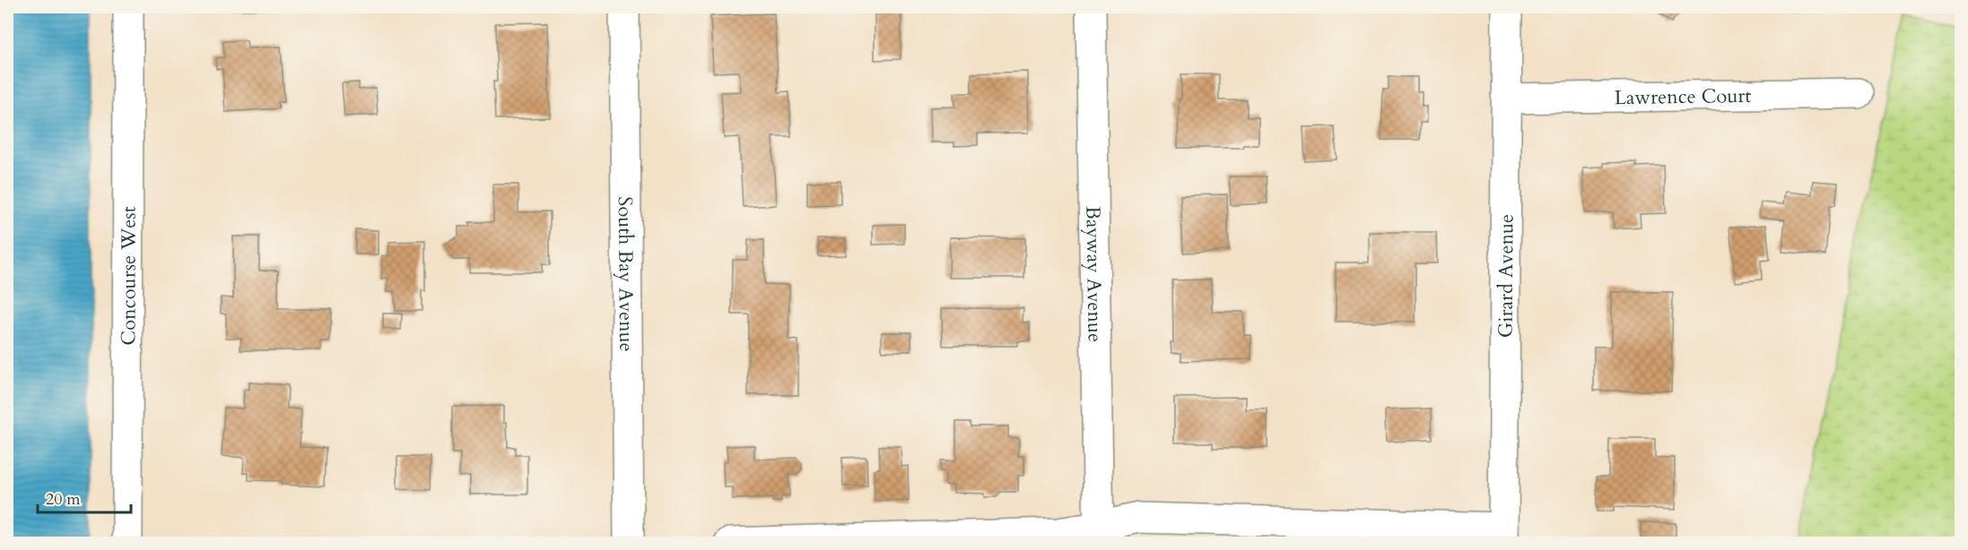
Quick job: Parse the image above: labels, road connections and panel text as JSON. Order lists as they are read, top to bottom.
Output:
{
  "streets": {
    "street": [
      "Lawrence Court",
      "Concourse West",
      "South Bay Avenue",
      "Bayway Avenue",
      "Girard Avenue"
    ]
  },
  "crossings": [
    ["Lawrence Court", "Girard Avenue"]
  ],
  "scale_bar": "20 m"
}
